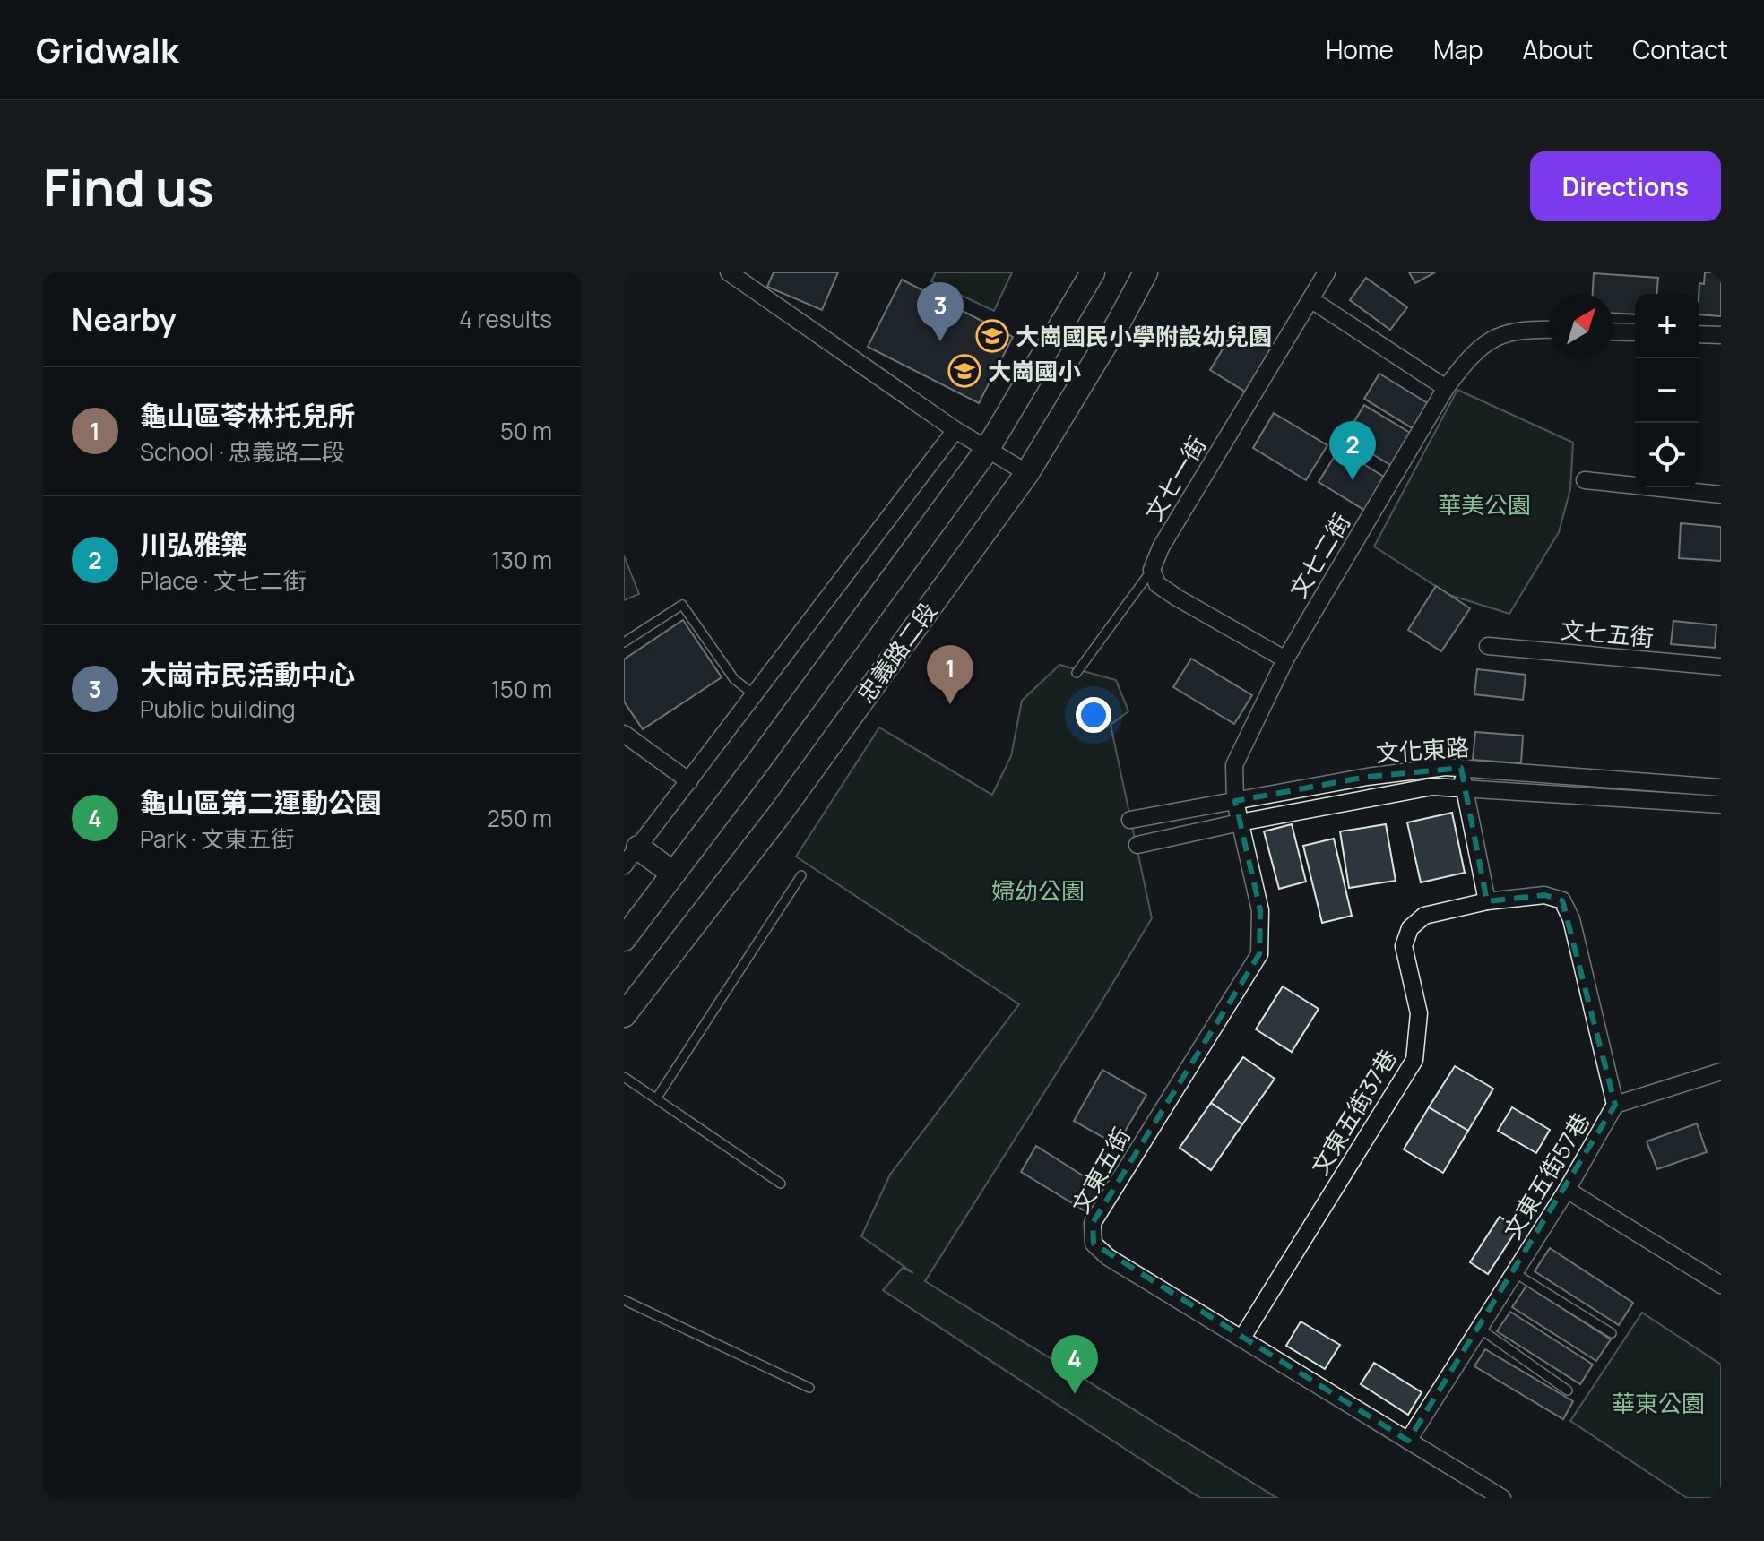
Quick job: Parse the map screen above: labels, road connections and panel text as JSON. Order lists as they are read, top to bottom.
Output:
{
  "streets": {
    "main road": ["忠義路二段"],
    "street": [
      "文七一街",
      "文七二街",
      "文七五街",
      "文化東路",
      "文東五街37巷",
      "文東五街",
      "文東五街57巷"
    ]
  },
  "crossings": [
    ["文七二街", "文化東路"],
    ["文七二街", "文東五街"],
    ["文化東路", "文東五街"],
    ["文東五街37巷", "文東五街"],
    ["文東五街37巷", "文東五街57巷"],
    ["文東五街", "文東五街57巷"]
  ],
  "parks": ["華美公園", "婦幼公園", "華東公園"],
  "places": {
    "school or university": ["大崗國民小學附設幼兒園", "大崗國小"]
  },
  "north": "top right",
  "page": {
    "header": "Gridwalk",
    "nav": [
      "Home",
      "Map",
      "About",
      "Contact"
    ],
    "buttons": "Directions",
    "title": "Find us",
    "heading": ["Nearby", "4 results"],
    "pins": [
      "3",
      "2",
      "1",
      "4"
    ],
    "map_buttons": ["+", "−"],
    "list": [
      {
        "mark": "1",
        "name": "龜山區苓林托兒所",
        "note": "School · 忠義路二段",
        "value": "50 m"
      },
      {
        "mark": "2",
        "name": "川弘雅築",
        "note": "Place · 文七二街",
        "value": "130 m"
      },
      {
        "mark": "3",
        "name": "大崗市民活動中心",
        "note": "Public building",
        "value": "150 m"
      },
      {
        "mark": "4",
        "name": "龜山區第二運動公園",
        "note": "Park · 文東五街",
        "value": "250 m"
      }
    ]
  }
}
